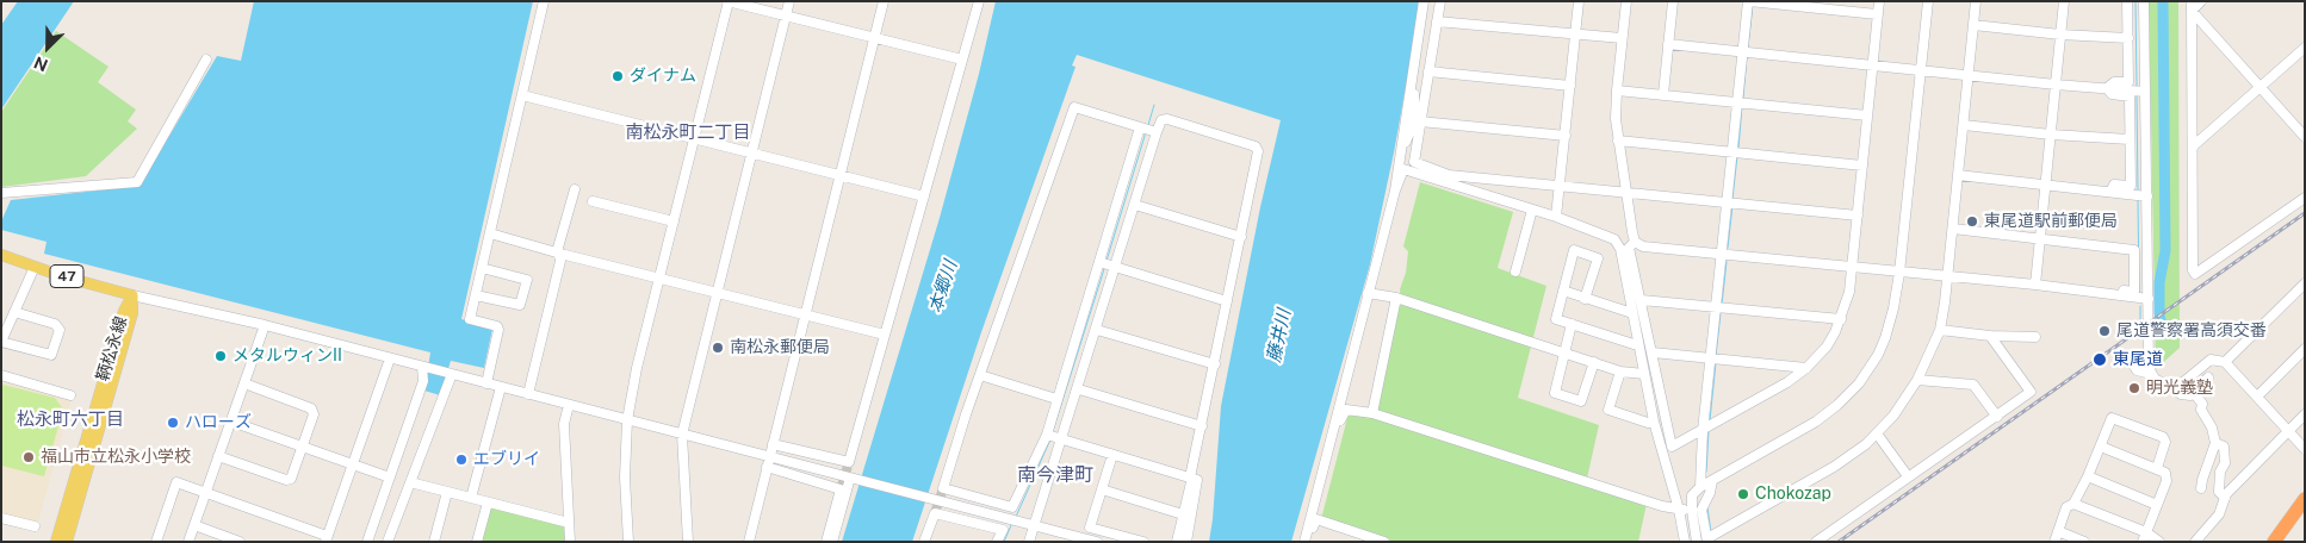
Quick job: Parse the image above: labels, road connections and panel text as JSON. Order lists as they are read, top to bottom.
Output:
{
  "streets": {
    "main road": ["47", "鞆松永線"]
  },
  "districts": ["南松永町二丁目", "松永町六丁目", "南今津町"],
  "water": ["本郷川", "藤井川"],
  "places": [
    "ダイナム",
    "東尾道駅前郵便局",
    "尾道警察署高須交番",
    "南松永郵便局",
    "メタルウィンII",
    "東尾道",
    "明光義塾",
    "ハローズ",
    "福山市立松永小学校",
    "エブリイ",
    "Chokozap"
  ],
  "north": "bottom left"
}
